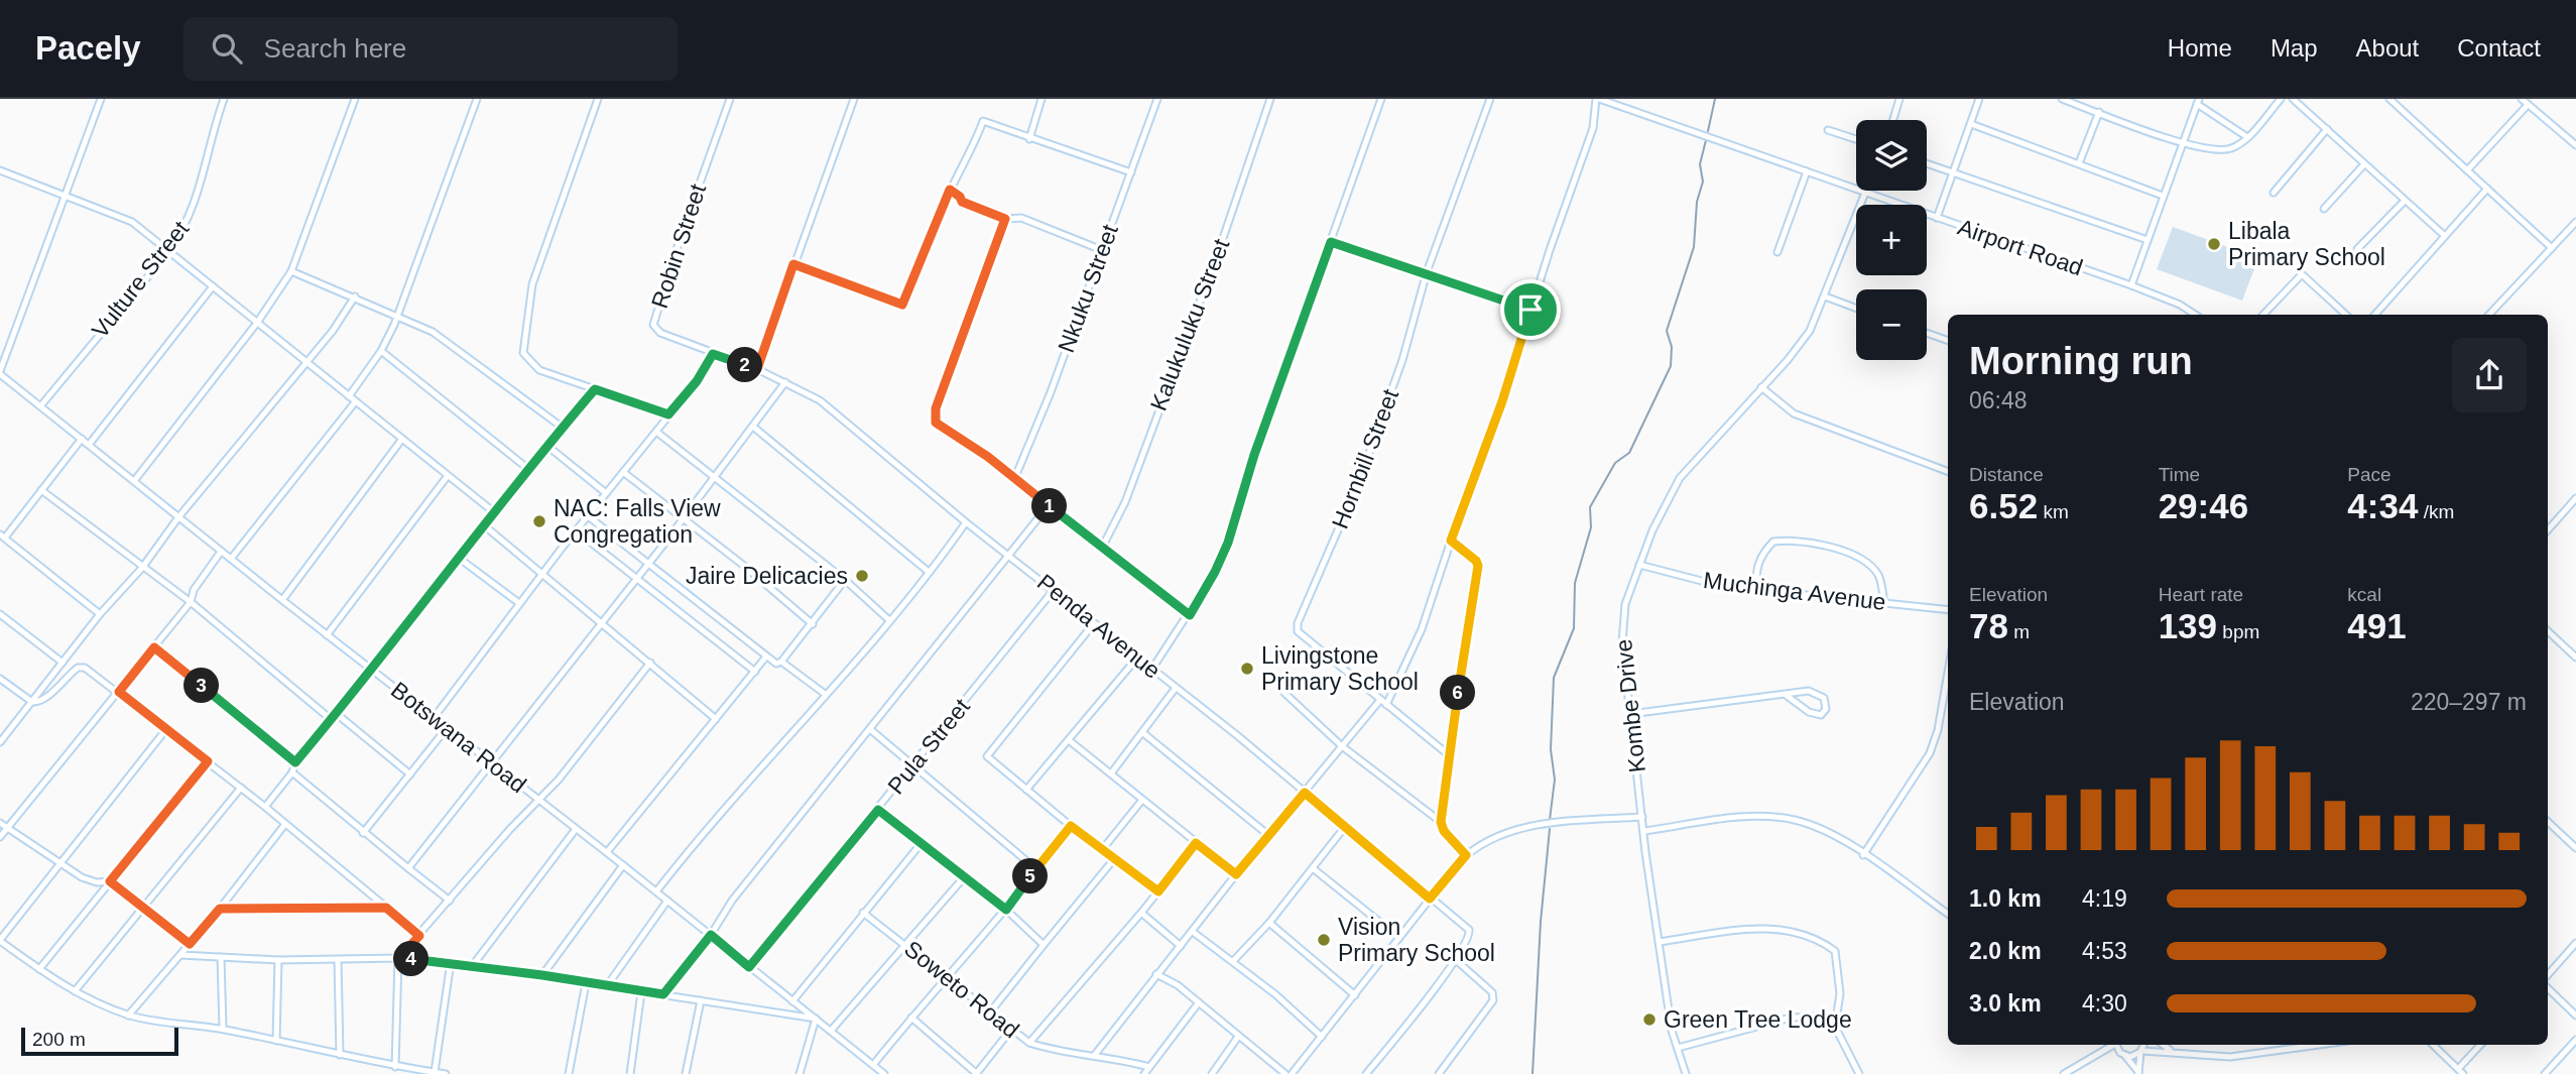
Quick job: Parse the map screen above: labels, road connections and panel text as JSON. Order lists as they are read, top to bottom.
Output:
{
  "streets": {
    "street": [
      "Robin Street",
      "Airport Road",
      "Vulture Street",
      "Nkuku Street",
      "Kalukuluku Street",
      "Hornbill Street",
      "Muchinga Avenue",
      "Penda Avenue",
      "Kombe Drive",
      "Botswana Road",
      "Pula Street",
      "Soweto Road"
    ]
  },
  "crossings": [
    ["Robin Street", "Penda Avenue"],
    ["Airport Road", "Kombe Drive"],
    ["Vulture Street", "Botswana Road"],
    ["Muchinga Avenue", "Kombe Drive"],
    ["Penda Avenue", "Pula Street"],
    ["Botswana Road", "Pula Street"]
  ],
  "places": [
    "Libala Primary School",
    "NAC: Falls View Congregation",
    "Jaire Delicacies",
    "Livingstone Primary School",
    "Vision Primary School",
    "Green Tree Lodge"
  ],
  "scale_bar": "200 m",
  "page": {
    "header": "Pacely",
    "search": "Search here",
    "nav": [
      "Home",
      "Map",
      "About",
      "Contact"
    ],
    "map_buttons": ["+", "−"],
    "heading": ["Morning run", "06:48"],
    "pins": [
      "2",
      "1",
      "3",
      "6",
      "5",
      "4"
    ],
    "stats": [
      ["Distance", "6.52 km"],
      ["Time", "29:46"],
      ["Pace", "4:34 /km"],
      ["Elevation", "78 m"],
      ["Heart rate", "139 bpm"],
      ["kcal", "491"]
    ],
    "chart": ["Elevation", "220–297 m"],
    "list": [
      {
        "name": "1.0 km",
        "note": "4:19"
      },
      {
        "name": "2.0 km",
        "note": "4:53"
      },
      {
        "name": "3.0 km",
        "note": "4:30"
      }
    ],
    "scale": "200 m"
  }
}
